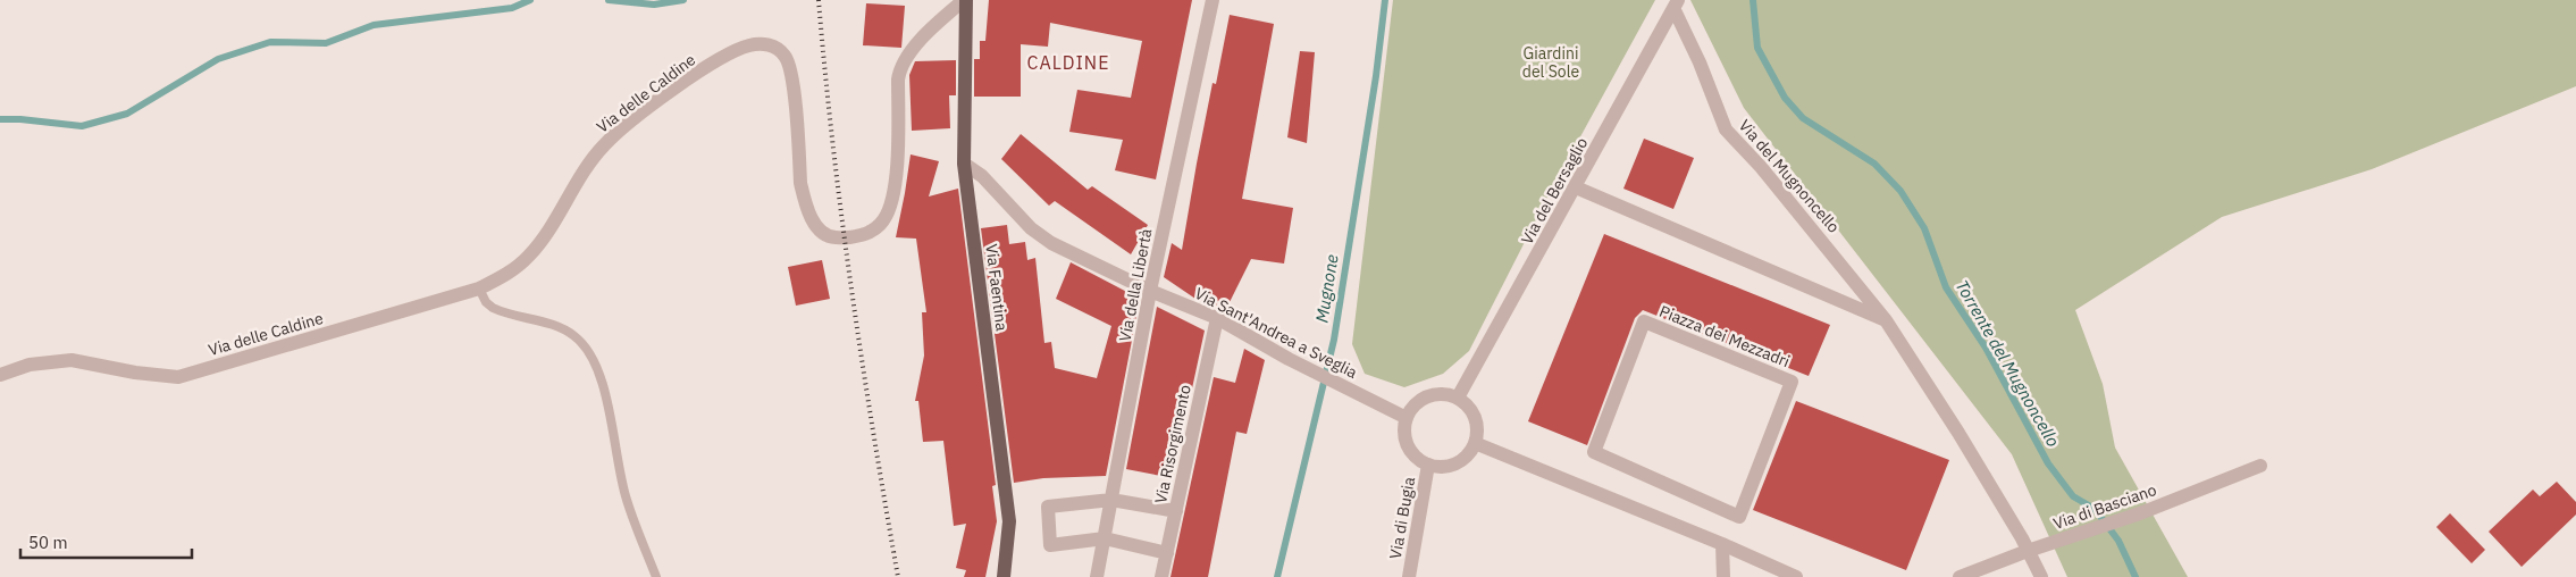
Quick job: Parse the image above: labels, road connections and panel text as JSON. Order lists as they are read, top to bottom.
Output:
{
  "streets": {
    "main road": ["Via Faentina"],
    "street": [
      "Via delle Caldine",
      "Via del Mugnoncello",
      "Via del Bersaglio",
      "Via della Libertà",
      "Via Sant'Andrea a Sveglia",
      "Piazza dei Mezzadri",
      "Via Risorgimento",
      "Via di Basciano",
      "Via di Bugia"
    ]
  },
  "crossings": [
    ["Via delle Caldine", "Via Faentina"],
    ["Via del Mugnoncello", "Via del Bersaglio"],
    ["Via del Mugnoncello", "Via di Basciano"],
    ["Via del Bersaglio", "Via Sant'Andrea a Sveglia"],
    ["Via del Bersaglio", "Via di Bugia"],
    ["Via della Libertà", "Via Sant'Andrea a Sveglia"],
    ["Via Faentina", "Via Sant'Andrea a Sveglia"],
    ["Via Sant'Andrea a Sveglia", "Via Risorgimento"],
    ["Via Sant'Andrea a Sveglia", "Via di Bugia"]
  ],
  "districts": ["CALDINE"],
  "water": ["Mugnone", "Torrente del Mugnoncello"],
  "parks": ["Giardini del Sole"],
  "scale_bar": "50 m"
}
